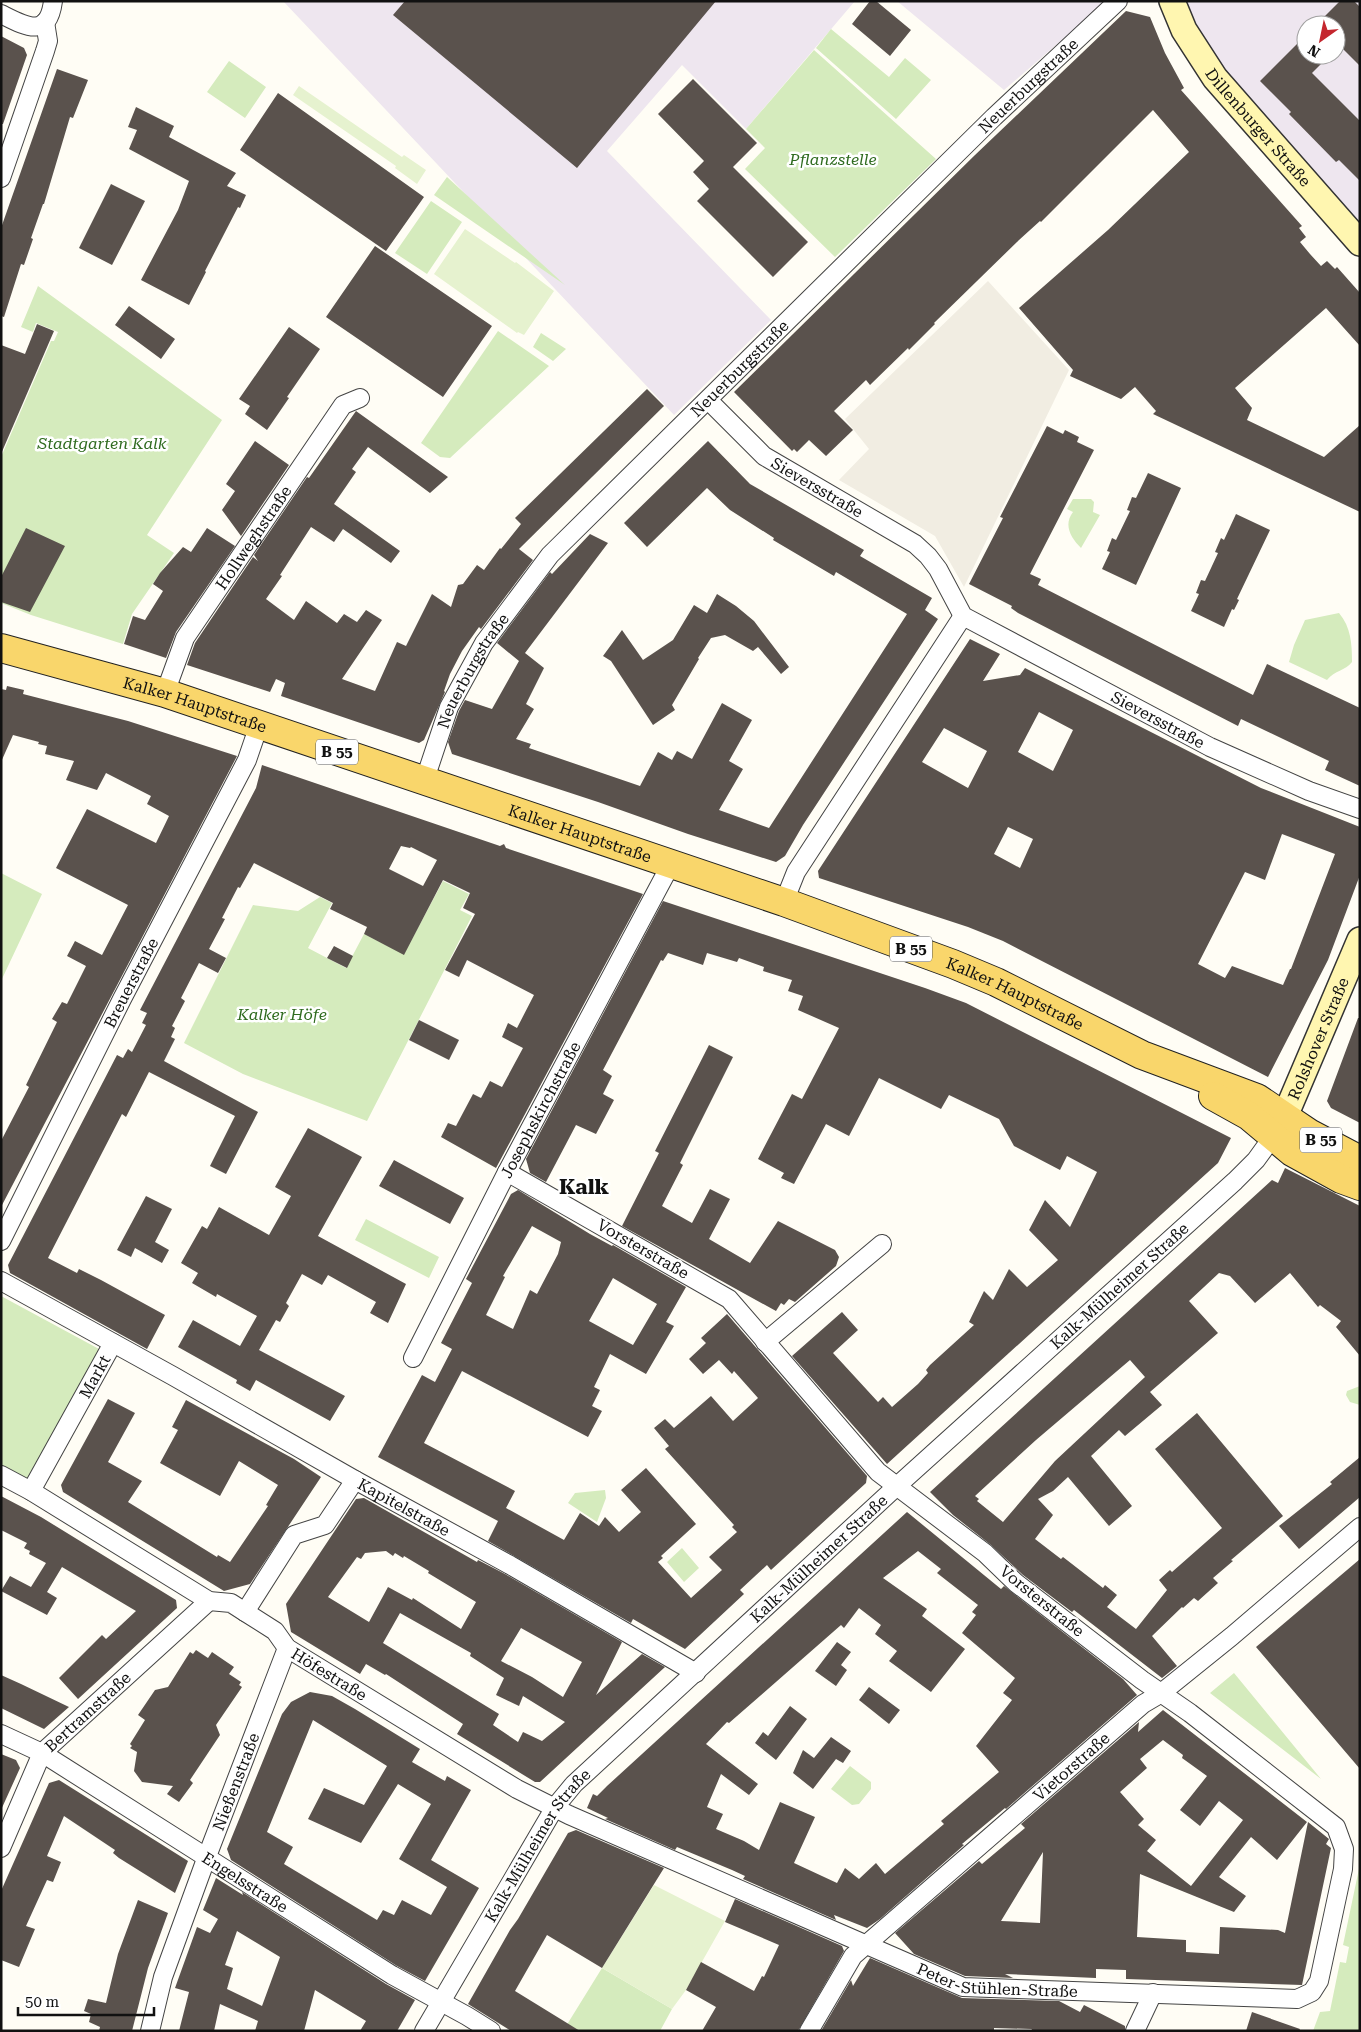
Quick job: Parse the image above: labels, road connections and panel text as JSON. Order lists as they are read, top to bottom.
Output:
{
  "streets": {
    "main road": ["Kalker Hauptstraße", "B 55"],
    "street": [
      "Neuerburgstraße",
      "Dillenburger Straße",
      "Sieversstraße",
      "Hollweghstraße",
      "Breuerstraße",
      "Rolshover Straße",
      "Josephskirchstraße",
      "Vorsterstraße",
      "Kalk-Mülheimer Straße",
      "Markt",
      "Kapitelstraße",
      "Höfestraße",
      "Bertramstraße",
      "Vietorstraße",
      "Nießenstraße",
      "Engelsstraße",
      "Peter-Stühlen-Straße"
    ]
  },
  "crossings": [
    ["Neuerburgstraße", "Sieversstraße"],
    ["Neuerburgstraße", "Kalker Hauptstraße"],
    ["Hollweghstraße", "Kalker Hauptstraße"],
    ["Kalker Hauptstraße", "Breuerstraße"],
    ["Kalker Hauptstraße", "Rolshover Straße"],
    ["Kalker Hauptstraße", "Josephskirchstraße"],
    ["Kalker Hauptstraße", "Kalk-Mülheimer Straße"],
    ["Rolshover Straße", "Kalk-Mülheimer Straße"],
    ["Josephskirchstraße", "Vorsterstraße"],
    ["Vorsterstraße", "Kalk-Mülheimer Straße"],
    ["Vorsterstraße", "Vietorstraße"],
    ["Vorsterstraße", "Peter-Stühlen-Straße"],
    ["Kalk-Mülheimer Straße", "Kapitelstraße"],
    ["Kalk-Mülheimer Straße", "Höfestraße"],
    ["Kalk-Mülheimer Straße", "Engelsstraße"],
    ["Kalk-Mülheimer Straße", "Peter-Stühlen-Straße"],
    ["Markt", "Kapitelstraße"],
    ["Markt", "Höfestraße"],
    ["Höfestraße", "Bertramstraße"],
    ["Höfestraße", "Nießenstraße"],
    ["Höfestraße", "Peter-Stühlen-Straße"],
    ["Bertramstraße", "Engelsstraße"],
    ["Vietorstraße", "Peter-Stühlen-Straße"],
    ["Nießenstraße", "Engelsstraße"]
  ],
  "districts": ["Kalk"],
  "parks": ["Pflanzstelle", "Stadtgarten Kalk", "Kalker Höfe"],
  "scale_bar": "50 m",
  "north": "bottom left"
}
